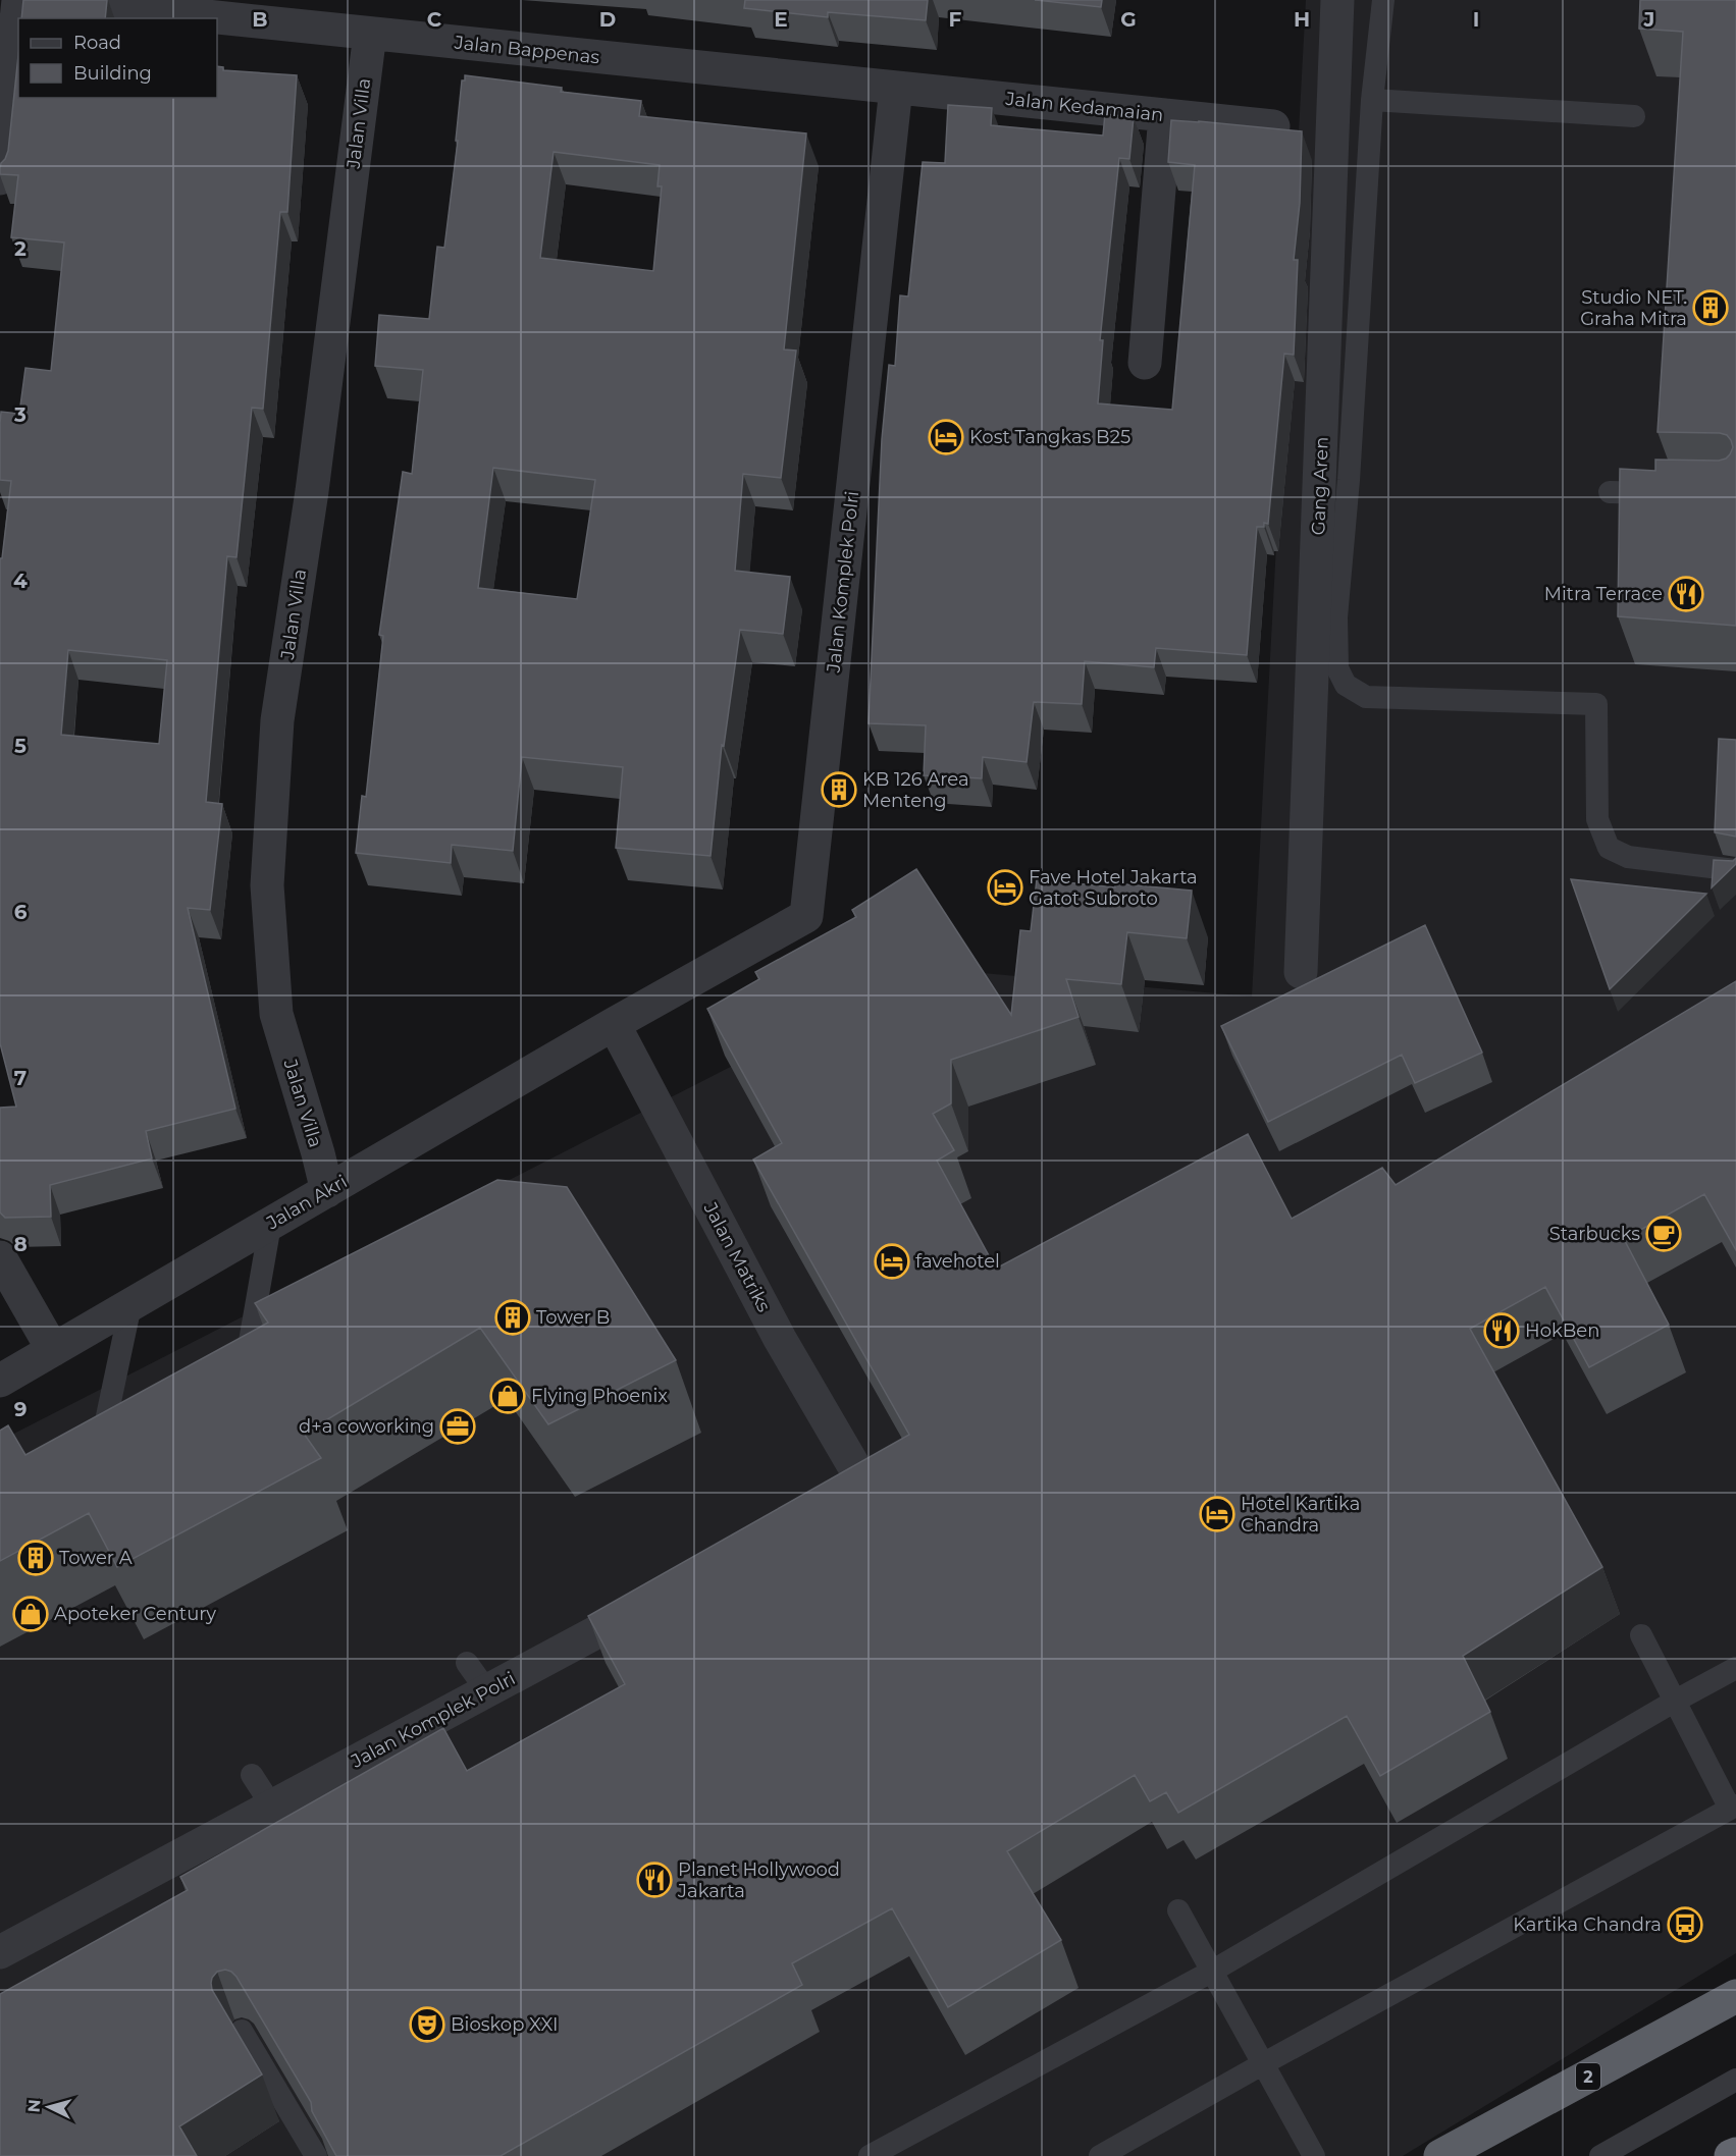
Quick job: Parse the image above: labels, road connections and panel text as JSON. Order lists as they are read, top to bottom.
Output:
{
  "streets": {
    "highway": ["2"],
    "street": [
      "Jalan Bappenas",
      "Jalan Kedamaian",
      "Jalan Villa",
      "Gang Aren",
      "Jalan Komplek Polri",
      "Jalan Akri",
      "Jalan Matriks"
    ]
  },
  "crossings": [
    ["Jalan Bappenas", "Jalan Kedamaian"],
    ["Jalan Bappenas", "Jalan Villa"],
    ["Jalan Bappenas", "Jalan Komplek Polri"],
    ["Jalan Kedamaian", "Jalan Komplek Polri"],
    ["Jalan Villa", "Jalan Akri"],
    ["Jalan Komplek Polri", "Jalan Akri"],
    ["Jalan Komplek Polri", "Jalan Matriks"],
    ["Jalan Akri", "Jalan Matriks"]
  ],
  "places": {
    "building": [
      "Studio NET. Graha Mitra",
      "KB 126 Area Menteng",
      "Tower B",
      "Tower A"
    ],
    "hotel": [
      "Kost Tangkas B25",
      "Fave Hotel Jakarta Gatot Subroto",
      "favehotel",
      "Hotel Kartika Chandra"
    ],
    "restaurant": ["Mitra Terrace", "HokBen", "Planet Hollywood Jakarta"],
    "cafe": ["Starbucks"],
    "shop": ["Flying Phoenix", "Apoteker Century"],
    "office": ["d+a coworking"],
    "bus stop": ["Kartika Chandra"],
    "theatre": ["Bioskop XXI"]
  },
  "legend": ["Road", "Building"],
  "north": "left",
  "grid": {
    "columns": [
      "B",
      "C",
      "D",
      "E",
      "F",
      "G",
      "H",
      "I",
      "J"
    ],
    "rows": [
      "2",
      "3",
      "4",
      "5",
      "6",
      "7",
      "8",
      "9"
    ]
  }
}
